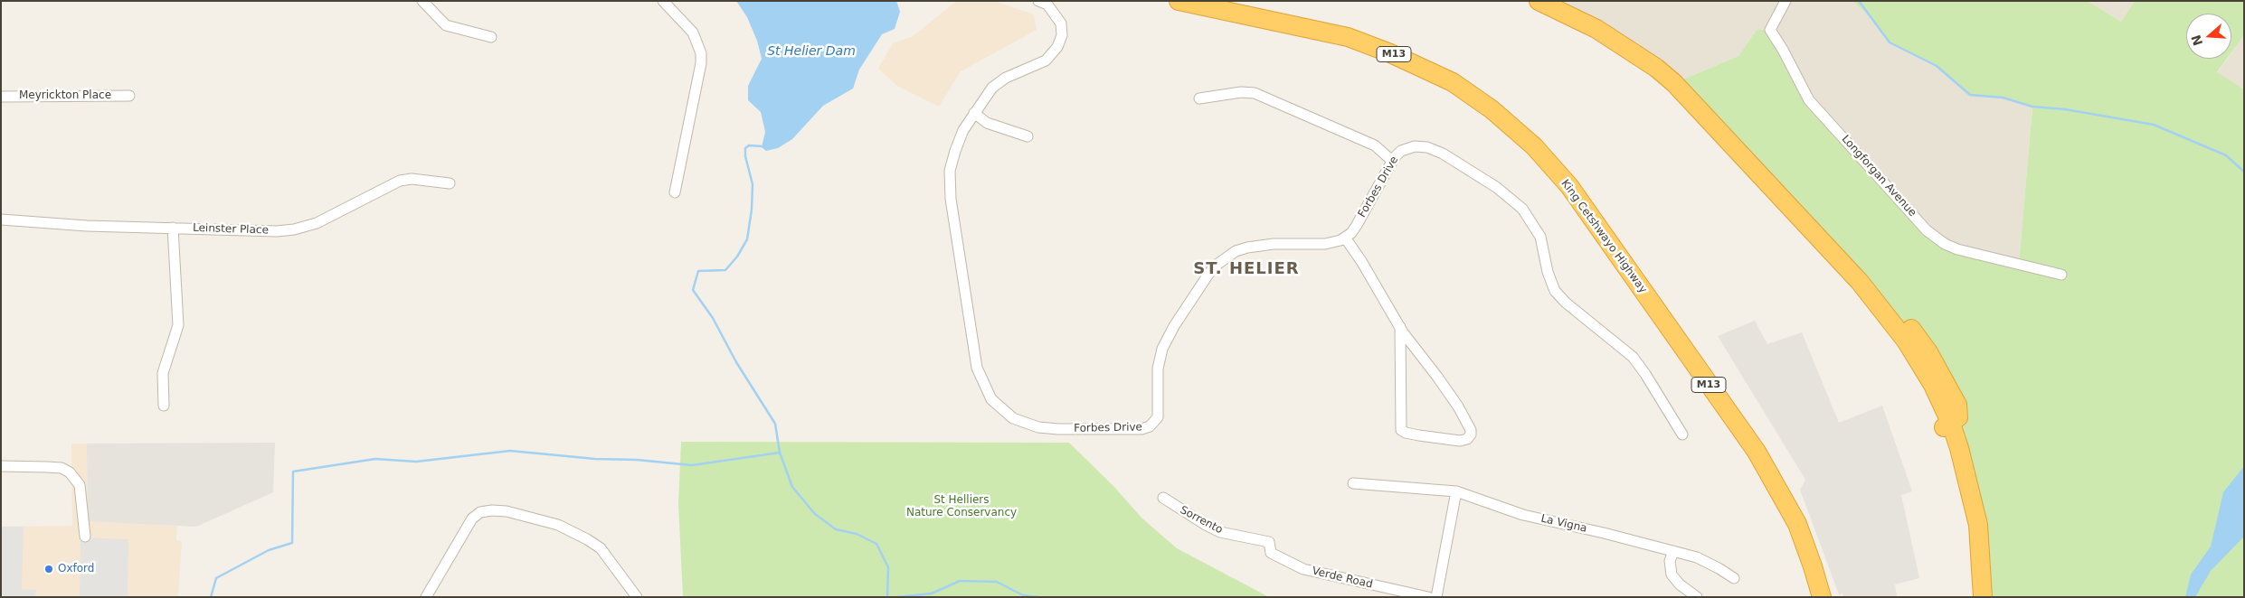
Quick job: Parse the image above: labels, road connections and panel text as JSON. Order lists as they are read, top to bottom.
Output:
{
  "streets": {
    "highway": ["M13", "King Cetshwayo Highway"],
    "street": [
      "Meyrickton Place",
      "Longforgan Avenue",
      "Forbes Drive",
      "Leinster Place",
      "Sorrento",
      "La Vigna",
      "Verde Road"
    ]
  },
  "crossings": [
    ["Sorrento", "Verde Road"]
  ],
  "districts": ["ST. HELIER"],
  "water": ["St Helier Dam"],
  "parks": ["St Helliers Nature Conservancy"],
  "places": ["Oxford"],
  "north": "left"
}
